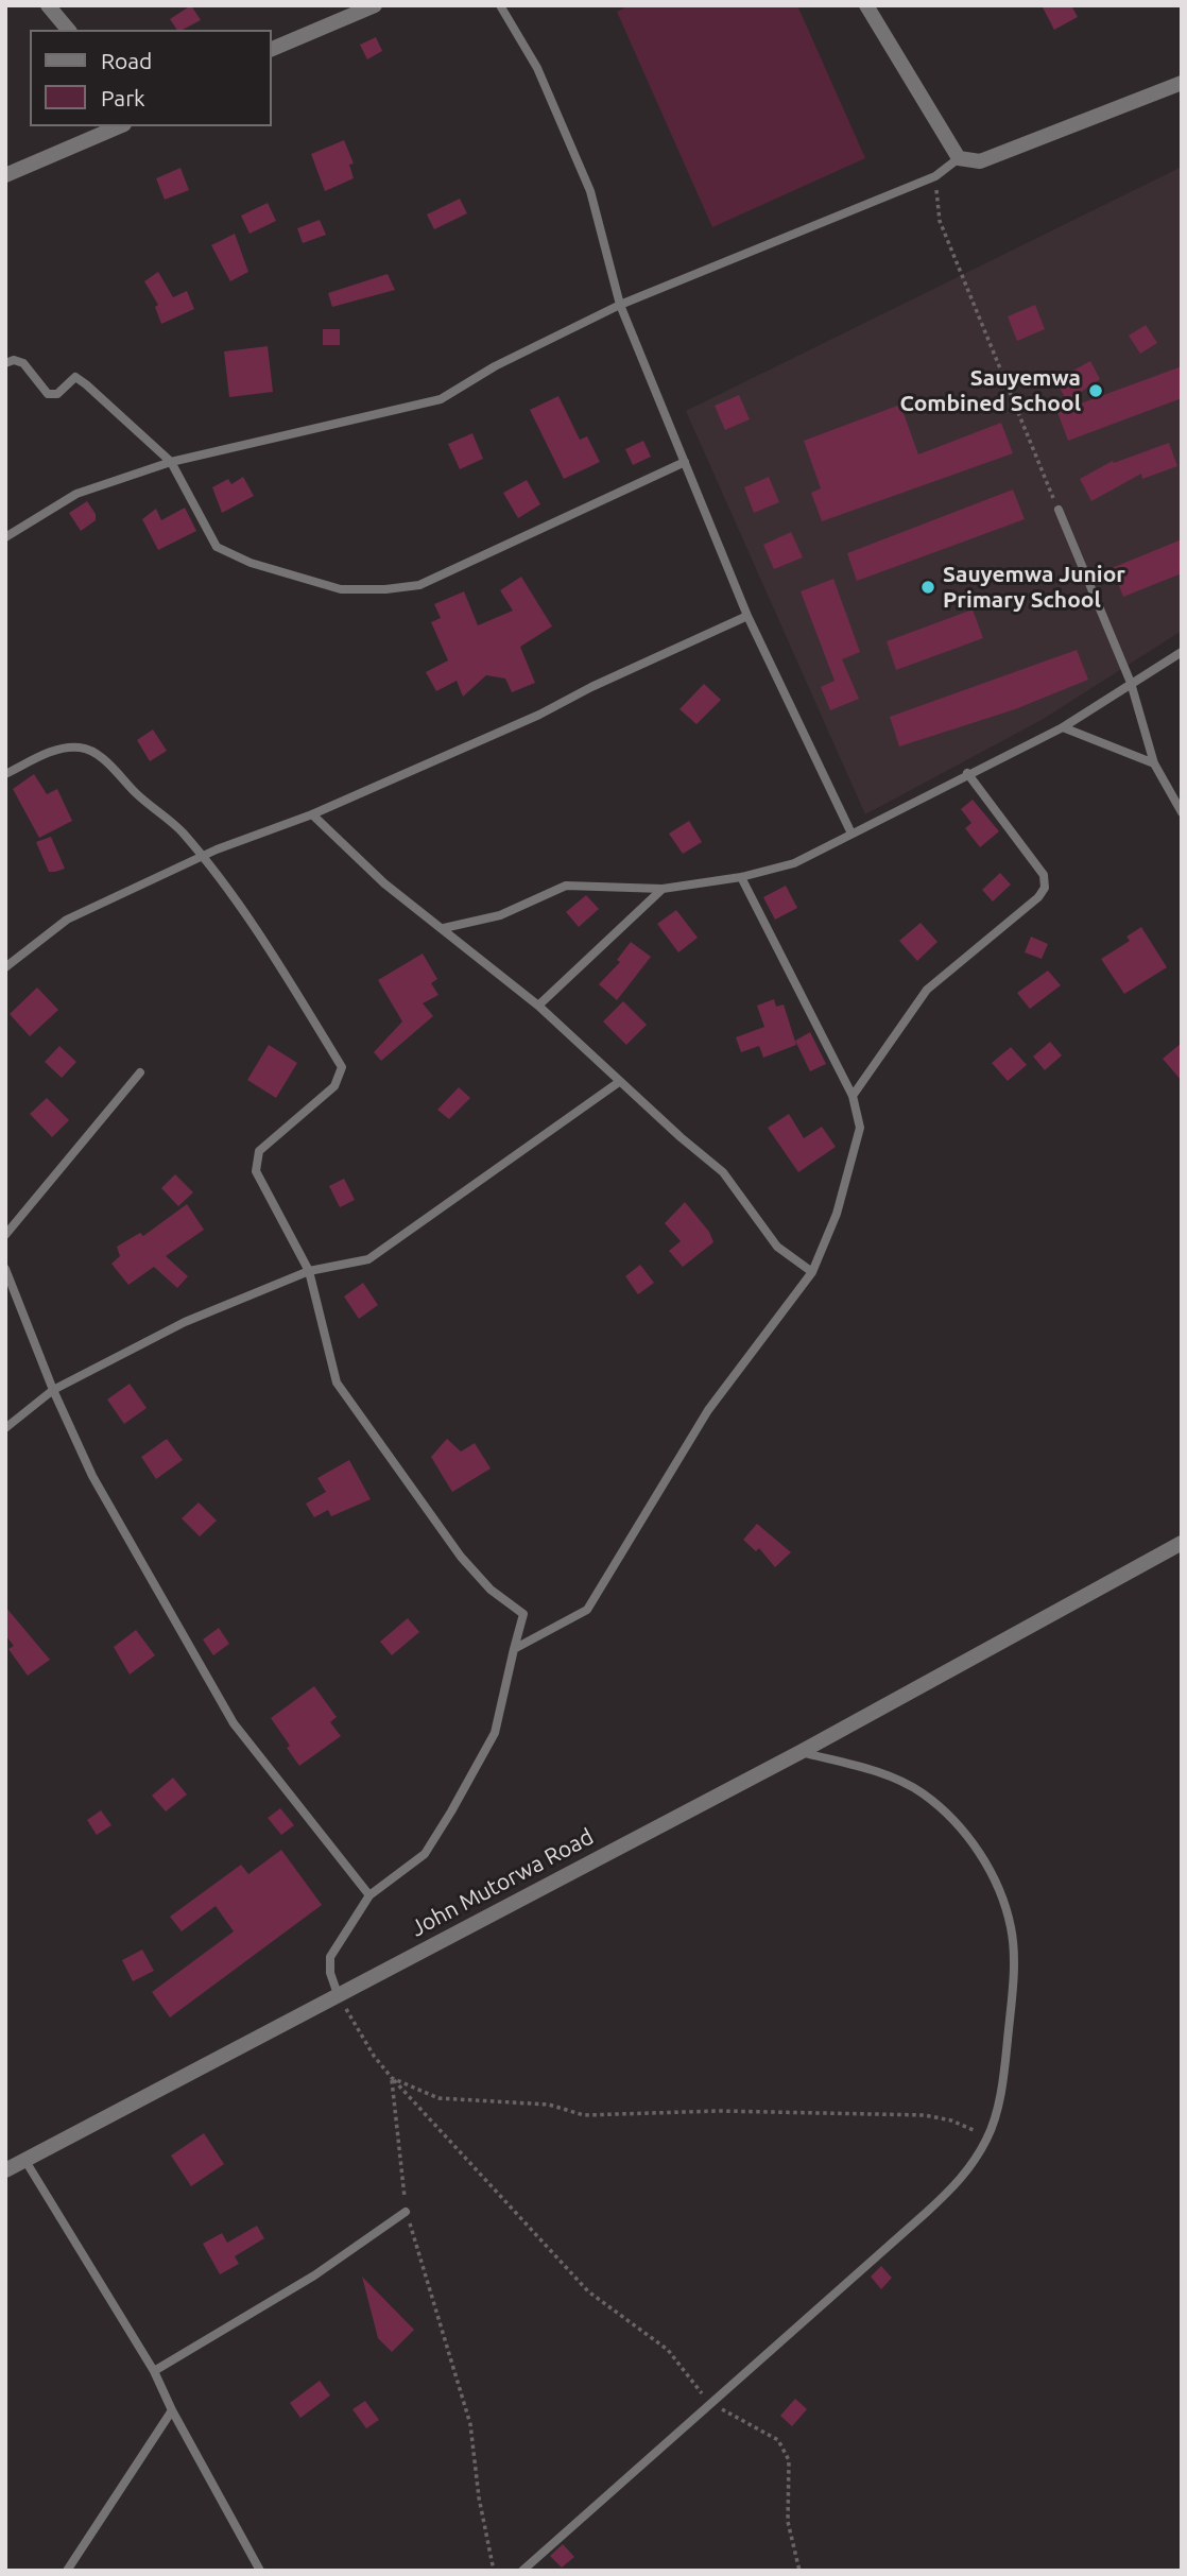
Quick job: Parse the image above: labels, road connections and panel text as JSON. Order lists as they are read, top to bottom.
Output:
{
  "streets": {
    "street": ["John Mutorwa Road"]
  },
  "places": ["Sauyemwa Combined School", "Sauyemwa Junior Primary School"],
  "legend": ["Road", "Park"]
}
